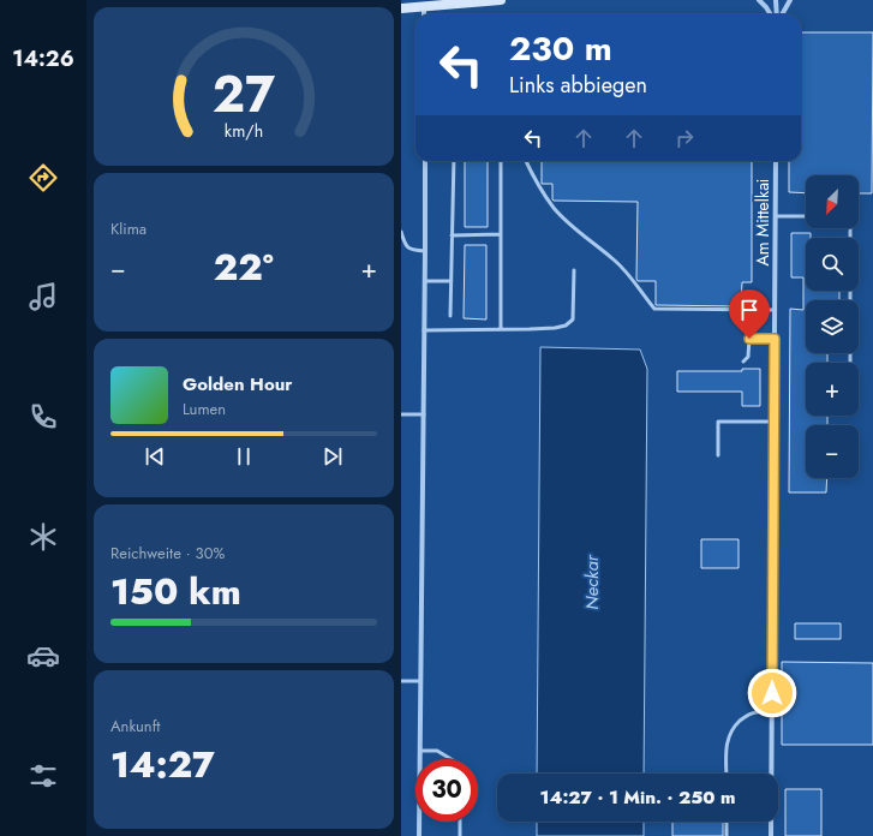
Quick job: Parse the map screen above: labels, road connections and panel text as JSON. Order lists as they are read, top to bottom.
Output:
{
  "streets": {
    "street": ["Am Mittelkai"]
  },
  "water": ["Neckar"],
  "north": "bottom left",
  "page": {
    "tabs": "14:26",
    "turn": ["230 m", "Links abbiegen"],
    "tile": [
      "Klima",
      ["Reichweite · 30%", "150 km"],
      ["Ankunft", "14:27"]
    ],
    "map_buttons": ["+", "−"],
    "heat": ["−", "22°", "+"],
    "song": ["Golden Hour", "Lumen"],
    "limit": "30",
    "trip": "14:27 · 1 Min. · 250 m",
    "gauge": ["27", "km/h"]
  }
}
